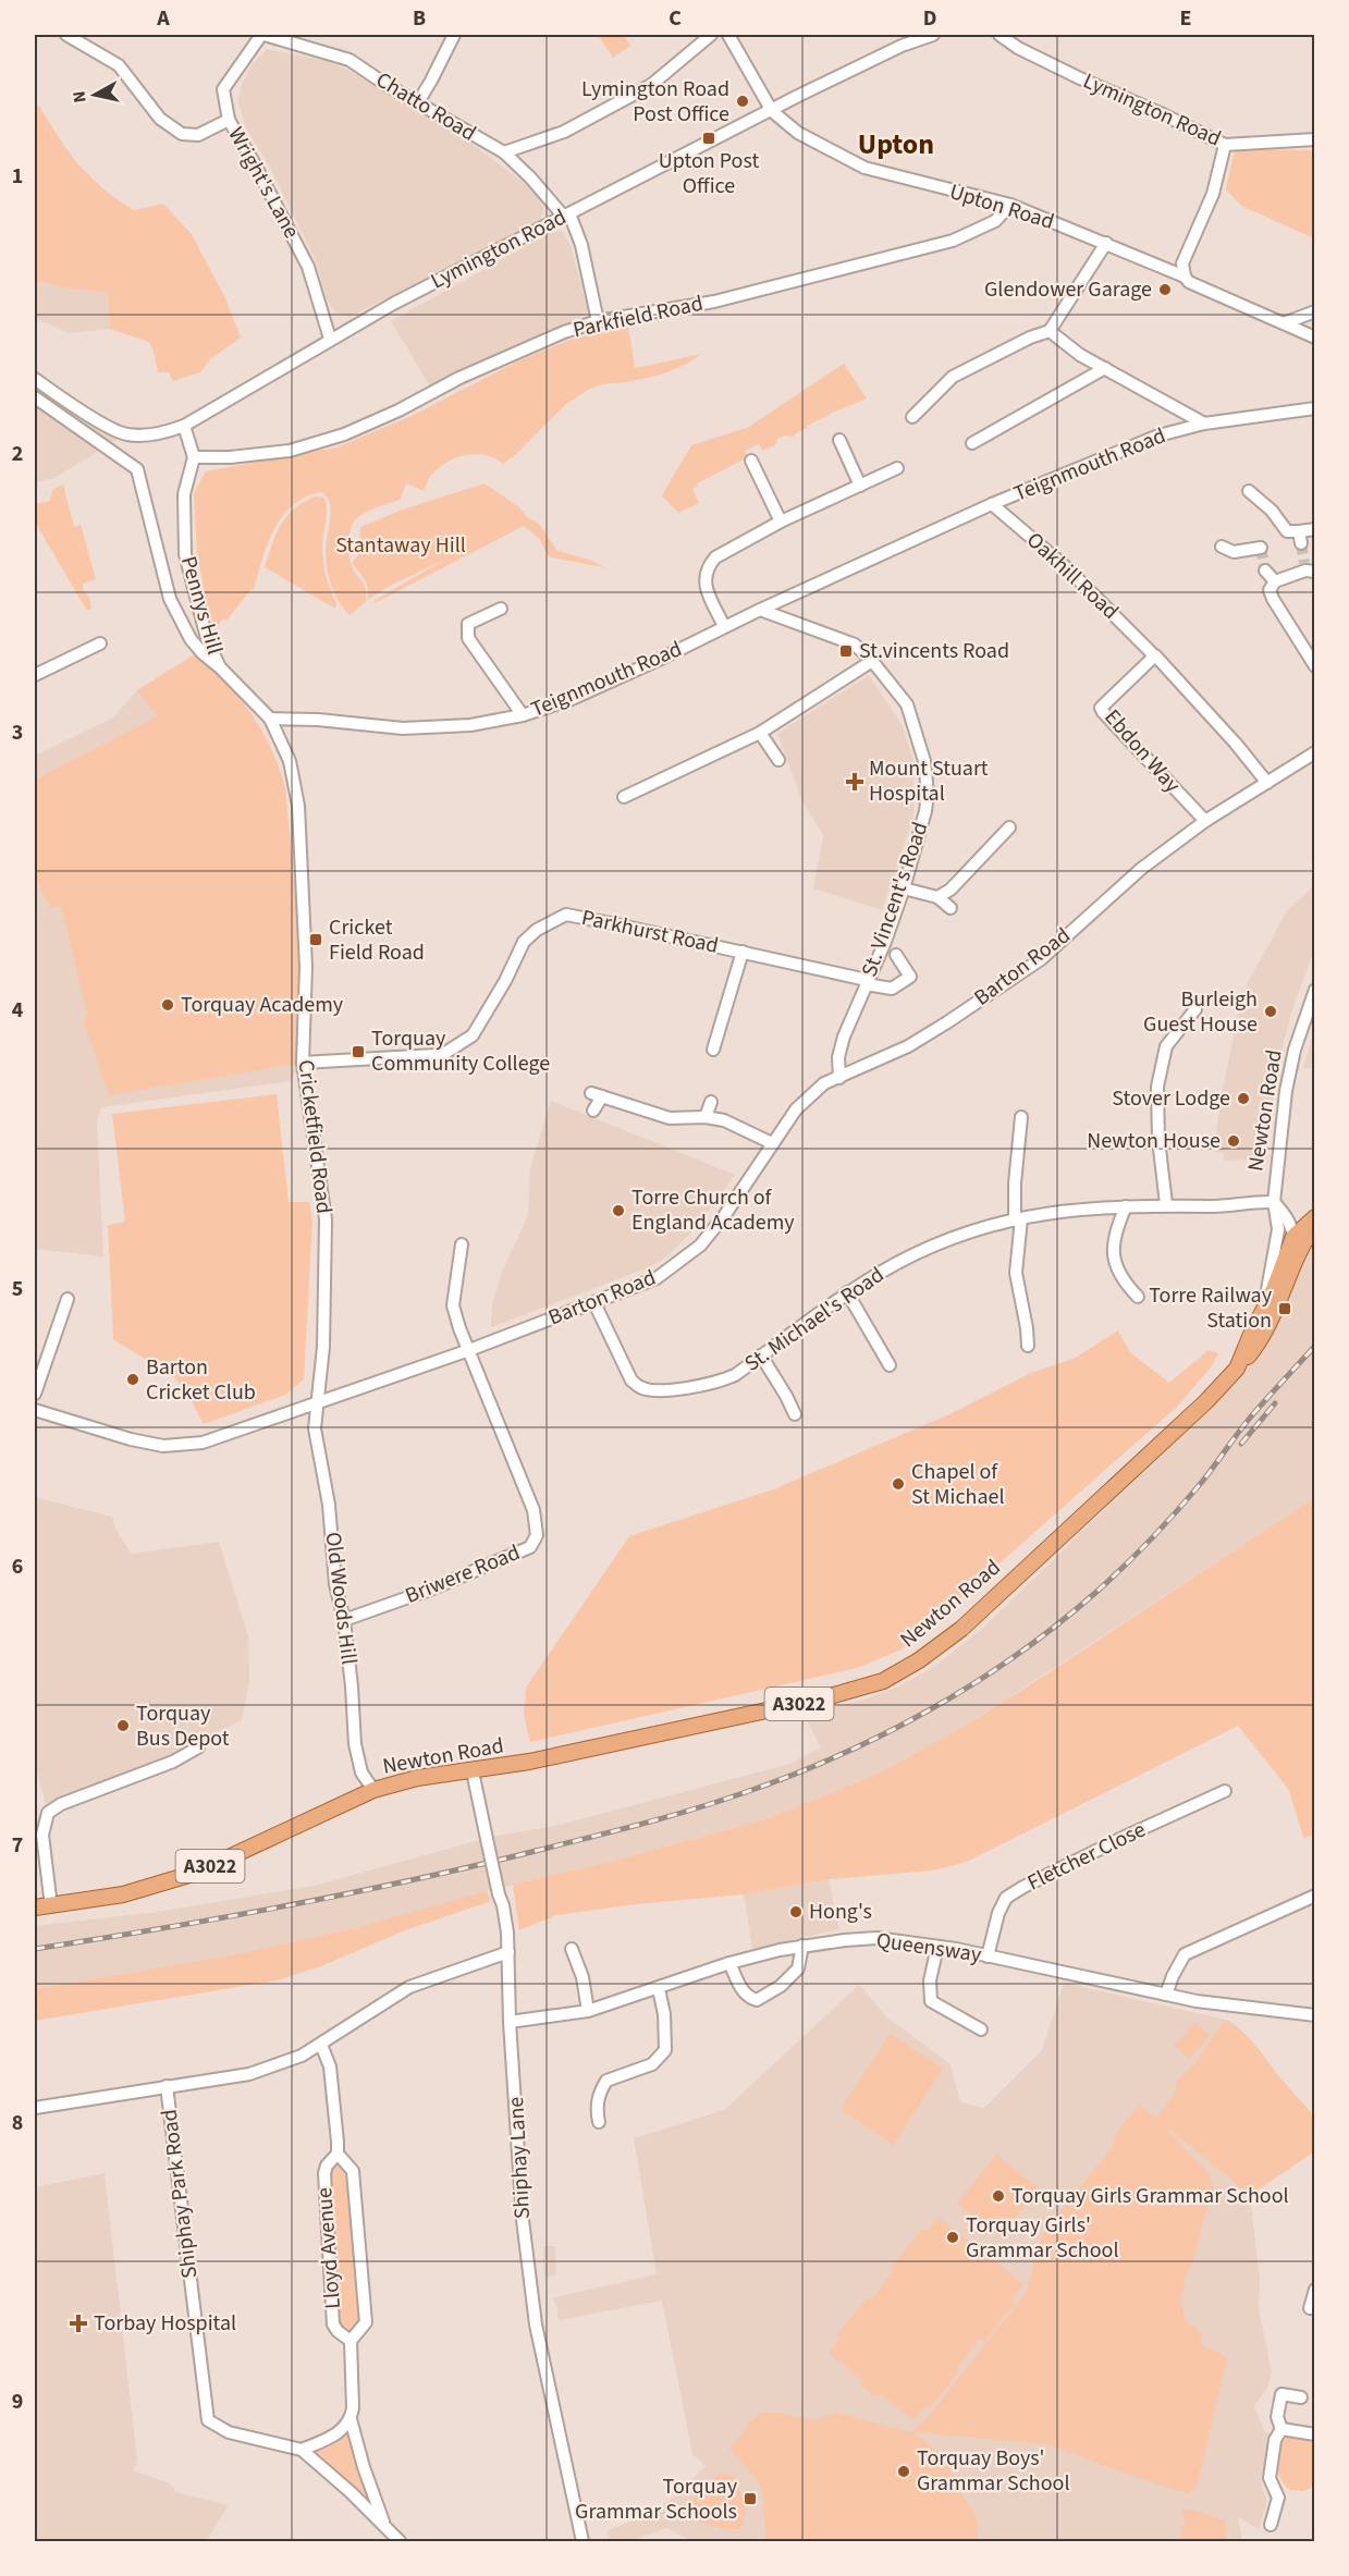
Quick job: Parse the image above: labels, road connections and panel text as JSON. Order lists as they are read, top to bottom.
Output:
{
  "streets": {
    "main road": ["Newton Road", "A3022"],
    "street": [
      "Chatto Road",
      "Lymington Road",
      "Wright's Lane",
      "Upton Road",
      "Parkfield Road",
      "Teignmouth Road",
      "Oakhill Road",
      "Pennys Hill",
      "Ebdon Way",
      "St. Vincent's Road",
      "Parkhurst Road",
      "Barton Road",
      "Cricketfield Road",
      "St. Michael's Road",
      "Briwere Road",
      "Old Woods Hill",
      "Fletcher Close",
      "Queensway",
      "Shiphay Lane",
      "Shiphay Park Road",
      "Lloyd Avenue"
    ]
  },
  "crossings": [
    ["Chatto Road", "Lymington Road"],
    ["Chatto Road", "Wright's Lane"],
    ["Chatto Road", "Parkfield Road"],
    ["Lymington Road", "Wright's Lane"],
    ["Lymington Road", "Upton Road"],
    ["Upton Road", "Parkfield Road"],
    ["Parkfield Road", "Pennys Hill"],
    ["Teignmouth Road", "Oakhill Road"],
    ["Teignmouth Road", "St. Vincent's Road"],
    ["Teignmouth Road", "Cricketfield Road"],
    ["Oakhill Road", "Ebdon Way"],
    ["Oakhill Road", "Barton Road"],
    ["Ebdon Way", "Barton Road"],
    ["St. Vincent's Road", "Parkhurst Road"],
    ["St. Vincent's Road", "Barton Road"],
    ["Parkhurst Road", "Cricketfield Road"],
    ["Barton Road", "Cricketfield Road"],
    ["Barton Road", "St. Michael's Road"],
    ["Barton Road", "Briwere Road"],
    ["Barton Road", "Old Woods Hill"],
    ["Newton Road", "St. Michael's Road"],
    ["Newton Road", "Old Woods Hill"],
    ["Newton Road", "A3022"],
    ["Newton Road", "Shiphay Lane"],
    ["Cricketfield Road", "Old Woods Hill"],
    ["Briwere Road", "Old Woods Hill"],
    ["Old Woods Hill", "A3022"],
    ["Fletcher Close", "Queensway"],
    ["Queensway", "Shiphay Lane"],
    ["Shiphay Park Road", "Lloyd Avenue"]
  ],
  "districts": ["Upton"],
  "parks": ["Stantaway Hill"],
  "places": {
    "other": [
      "Lymington Road Post Office",
      "Glendower Garage",
      "Torquay Academy",
      "Burleigh Guest House",
      "Stover Lodge",
      "Newton House",
      "Torre Church of England Academy",
      "Barton Cricket Club",
      "Chapel of St Michael",
      "Torquay Bus Depot",
      "Hong's",
      "Torquay Girls Grammar School",
      "Torquay Girls' Grammar School",
      "Torquay Boys' Grammar School"
    ],
    "transit": [
      "Upton Post Office",
      "St.vincents Road",
      "Cricket Field Road",
      "Torquay Community College",
      "Torre Railway Station",
      "Torquay Grammar Schools"
    ],
    "health": ["Mount Stuart Hospital", "Torbay Hospital"]
  },
  "north": "left",
  "grid": {
    "columns": [
      "A",
      "B",
      "C",
      "D",
      "E"
    ],
    "rows": [
      "1",
      "2",
      "3",
      "4",
      "5",
      "6",
      "7",
      "8",
      "9"
    ]
  }
}
